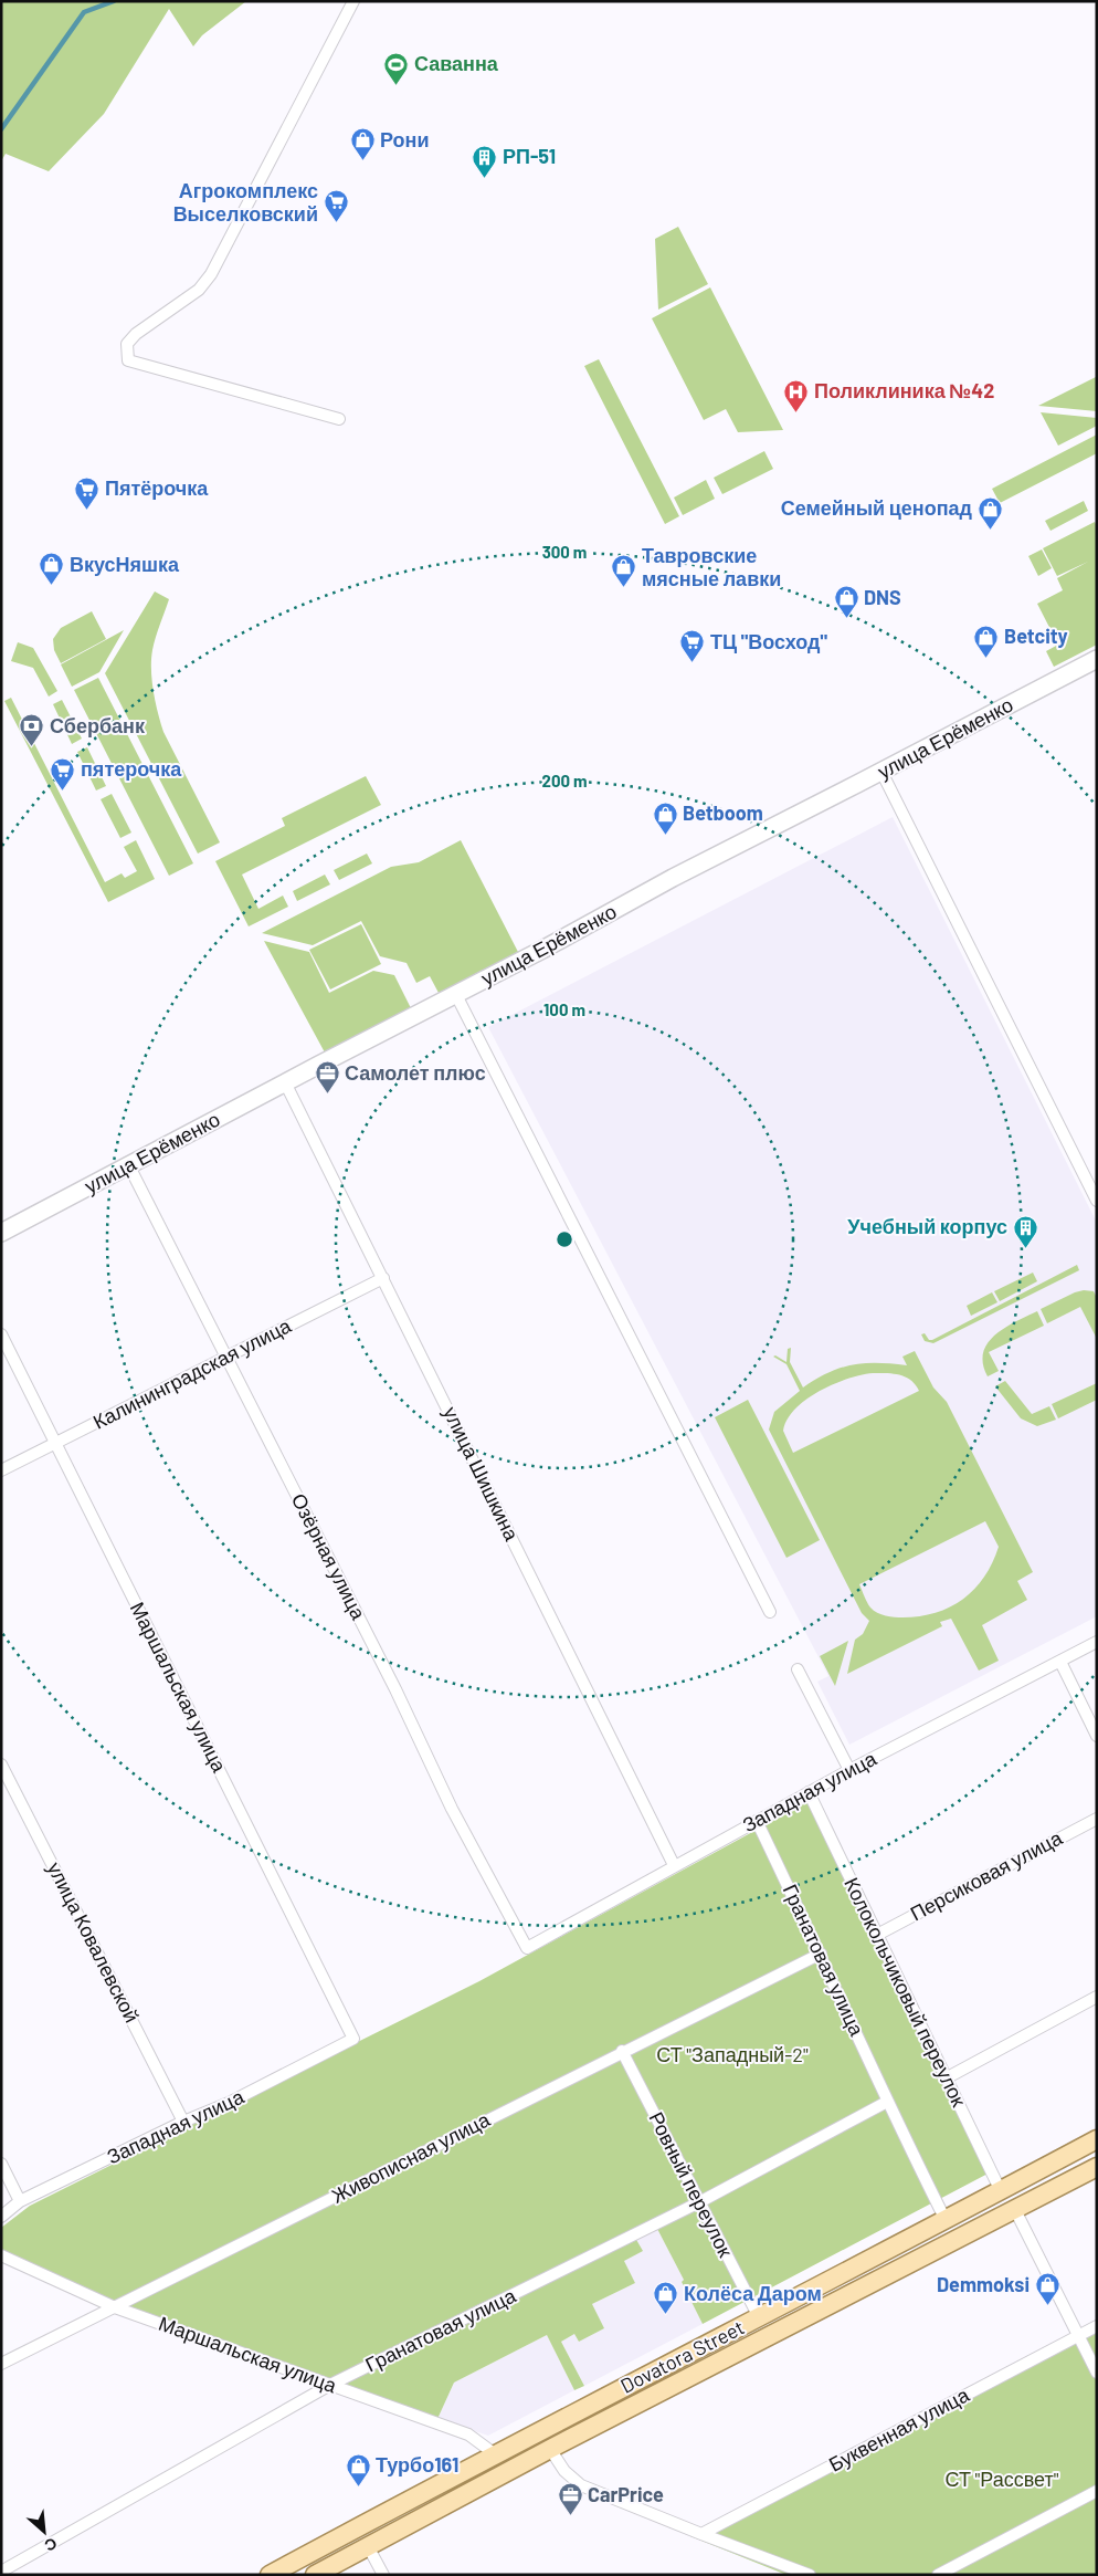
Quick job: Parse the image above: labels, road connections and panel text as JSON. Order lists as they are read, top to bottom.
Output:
{
  "streets": {
    "main road": ["улица Ерёменко", "Dovatora Street"],
    "street": [
      "Калининградская улица",
      "улица Шишкина",
      "Озёрная улица",
      "Маршальская улица",
      "Западная улица",
      "Персиковая улица",
      "улица Ковалевской",
      "Гранатовая улица",
      "Колокольчиковый переулок",
      "Живописная улица",
      "Ровный переулок",
      "Буквенная улица"
    ]
  },
  "crossings": [
    ["улица Ерёменко", "улица Шишкина"],
    ["улица Ерёменко", "Озёрная улица"],
    ["Калининградская улица", "улица Шишкина"],
    ["Калининградская улица", "Озёрная улица"],
    ["Калининградская улица", "Маршальская улица"],
    ["улица Шишкина", "Западная улица"],
    ["Озёрная улица", "Западная улица"],
    ["Маршальская улица", "Западная улица"],
    ["Маршальская улица", "Гранатовая улица"],
    ["Маршальская улица", "Живописная улица"],
    ["Маршальская улица", "Dovatora Street"],
    ["Западная улица", "улица Ковалевской"],
    ["Западная улица", "Гранатовая улица"],
    ["Западная улица", "Колокольчиковый переулок"],
    ["Персиковая улица", "Колокольчиковый переулок"],
    ["Гранатовая улица", "Живописная улица"],
    ["Гранатовая улица", "Ровный переулок"],
    ["Гранатовая улица", "Dovatora Street"],
    ["Колокольчиковый переулок", "Dovatora Street"],
    ["Живописная улица", "Ровный переулок"],
    ["Ровный переулок", "Dovatora Street"]
  ],
  "parks": ["СТ \"Западный-2\"", "СТ \"Рассвет\""],
  "places": {
    "sports": ["Саванна"],
    "shop": [
      "Рони",
      "Семейный ценопад",
      "ВкусНяшка",
      "Тавровские мясные лавки",
      "DNS",
      "Betcity",
      "Betboom",
      "Demmoksi",
      "Колёса Даром",
      "Турбо161"
    ],
    "building": ["РП-51", "Учебный корпус"],
    "supermarket": [
      "Агрокомплекс Выселковский",
      "Пятёрочка",
      "ТЦ \"Восход\"",
      "пятерочка"
    ],
    "hospital": ["Поликлиника №42"],
    "bank": ["Сбербанк"],
    "office": ["Самолет плюс", "CarPrice"]
  },
  "north": "bottom right",
  "rings": ["300 m", "200 m", "100 m"]
}
